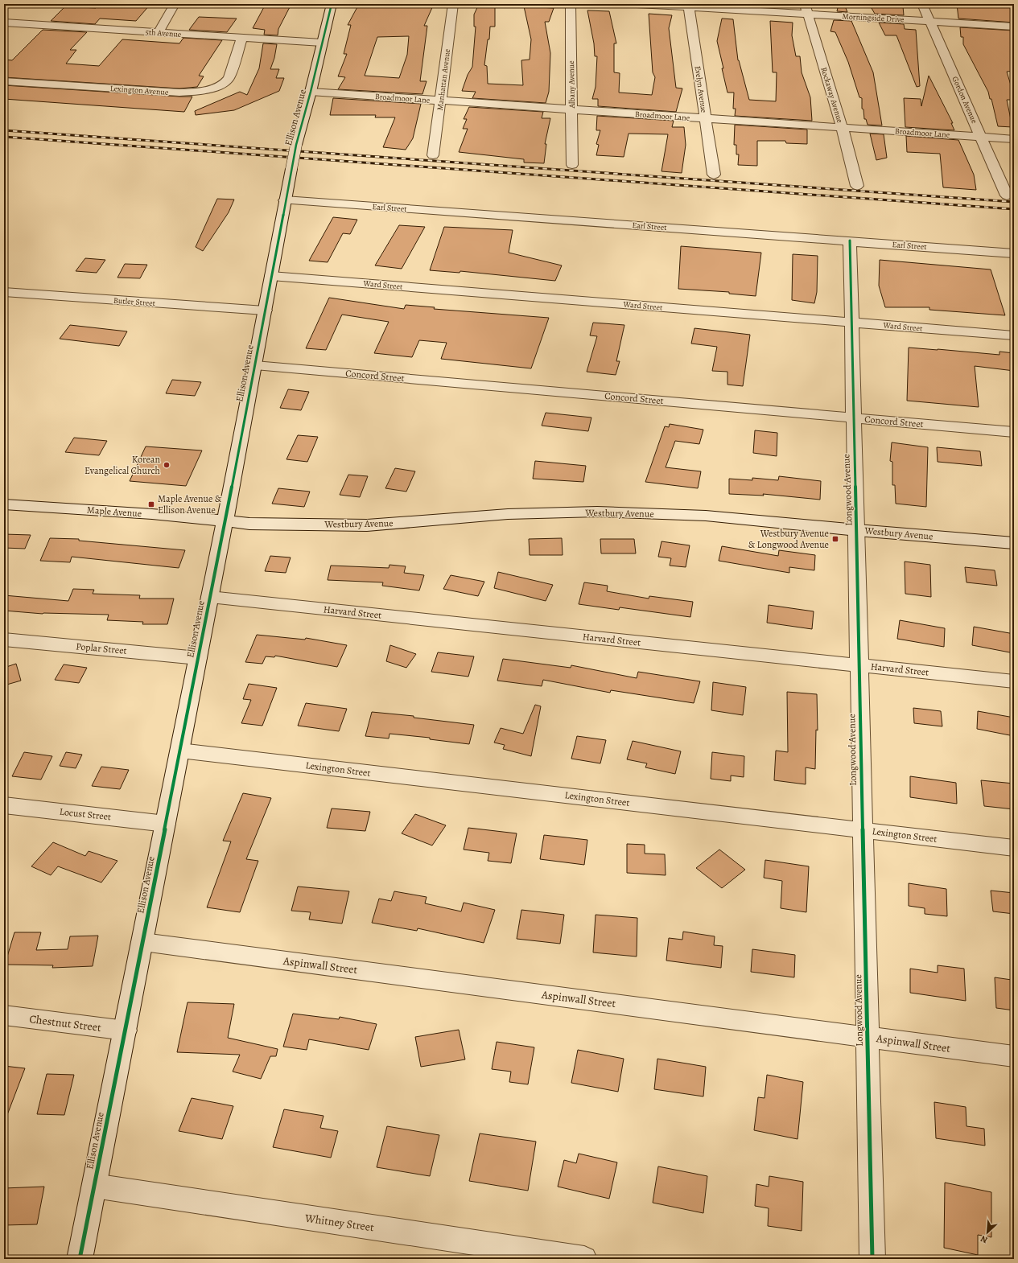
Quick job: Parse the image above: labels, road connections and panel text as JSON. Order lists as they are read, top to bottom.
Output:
{
  "streets": {
    "street": [
      "Morningside Drive",
      "5th Avenue",
      "Manhattan Avenue",
      "Albany Avenue",
      "Evelyn Avenue",
      "Lexington Avenue",
      "Rockaway Avenue",
      "Broadmoor Lane",
      "Gordon Avenue",
      "Ellison Avenue",
      "Earl Street",
      "Ward Street",
      "Butler Street",
      "Concord Street",
      "Longwood Avenue",
      "Maple Avenue",
      "Westbury Avenue",
      "Harvard Street",
      "Poplar Street",
      "Lexington Street",
      "Locust Street",
      "Aspinwall Street",
      "Chestnut Street",
      "Whitney Street"
    ]
  },
  "crossings": [
    ["Morningside Drive", "Evelyn Avenue"],
    ["Morningside Drive", "Rockaway Avenue"],
    ["Morningside Drive", "Gordon Avenue"],
    ["5th Avenue", "Lexington Avenue"],
    ["5th Avenue", "Ellison Avenue"],
    ["Manhattan Avenue", "Broadmoor Lane"],
    ["Albany Avenue", "Broadmoor Lane"],
    ["Evelyn Avenue", "Broadmoor Lane"],
    ["Rockaway Avenue", "Broadmoor Lane"],
    ["Broadmoor Lane", "Gordon Avenue"],
    ["Broadmoor Lane", "Ellison Avenue"],
    ["Ellison Avenue", "Earl Street"],
    ["Ellison Avenue", "Ward Street"],
    ["Ellison Avenue", "Butler Street"],
    ["Ellison Avenue", "Concord Street"],
    ["Ellison Avenue", "Maple Avenue"],
    ["Ellison Avenue", "Westbury Avenue"],
    ["Ellison Avenue", "Harvard Street"],
    ["Ellison Avenue", "Poplar Street"],
    ["Ellison Avenue", "Lexington Street"],
    ["Ellison Avenue", "Locust Street"],
    ["Ellison Avenue", "Aspinwall Street"],
    ["Ellison Avenue", "Chestnut Street"],
    ["Ellison Avenue", "Whitney Street"],
    ["Earl Street", "Longwood Avenue"],
    ["Ward Street", "Longwood Avenue"],
    ["Concord Street", "Longwood Avenue"],
    ["Longwood Avenue", "Westbury Avenue"],
    ["Longwood Avenue", "Harvard Street"],
    ["Longwood Avenue", "Lexington Street"],
    ["Longwood Avenue", "Aspinwall Street"],
    ["Maple Avenue", "Westbury Avenue"]
  ],
  "places": {
    "other": ["Korean Evangelical Church"],
    "transit": ["Maple Avenue & Ellison Avenue", "Westbury Avenue & Longwood Avenue"]
  },
  "north": "bottom left"
}
